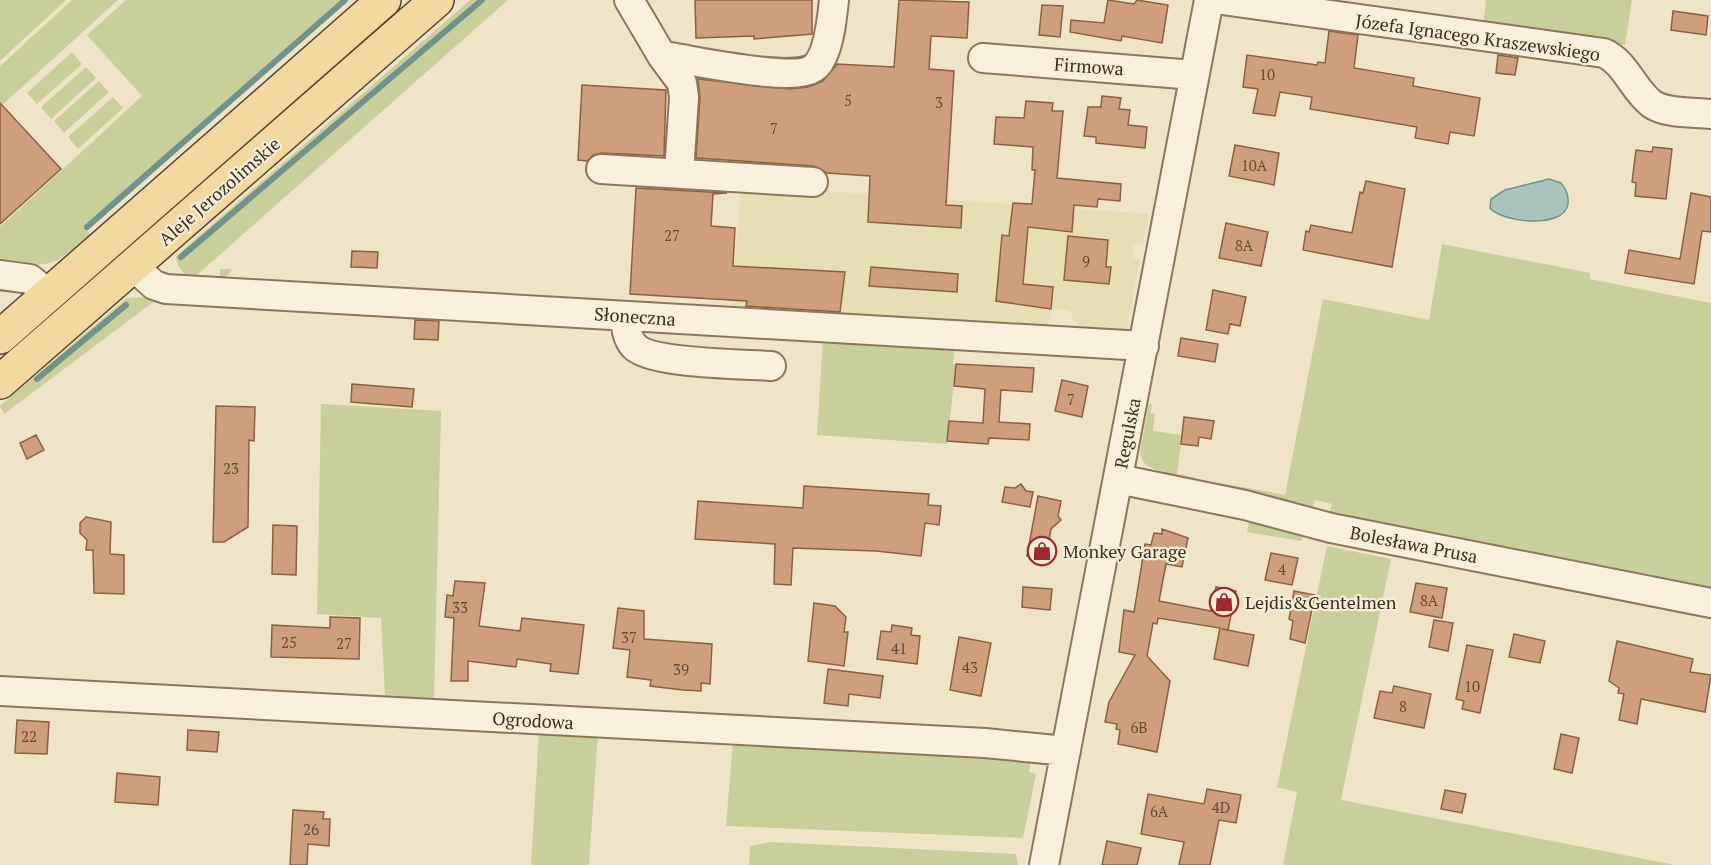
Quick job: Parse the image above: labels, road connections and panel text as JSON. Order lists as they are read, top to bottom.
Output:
{
  "streets": {
    "main road": ["Aleje Jerozolimskie"],
    "street": [
      "Józefa Ignacego Kraszewskiego",
      "Firmowa",
      "Słoneczna",
      "Regulska",
      "Bolesława Prusa",
      "Ogrodowa"
    ]
  },
  "crossings": [
    ["Firmowa", "Regulska"],
    ["Aleje Jerozolimskie", "Słoneczna"],
    ["Słoneczna", "Regulska"],
    ["Regulska", "Bolesława Prusa"],
    ["Regulska", "Ogrodowa"]
  ],
  "places": {
    "shop": ["Monkey Garage", "Lejdis&Gentelmen"]
  },
  "house_numbers": [
    "10",
    "5",
    "3",
    "7",
    "10A",
    "27",
    "8A",
    "9",
    "7",
    "23",
    "4",
    "8A",
    "33",
    "37",
    "25",
    "27",
    "41",
    "43",
    "39",
    "10",
    "8",
    "6B",
    "22",
    "4D",
    "6A",
    "26"
  ]
}
